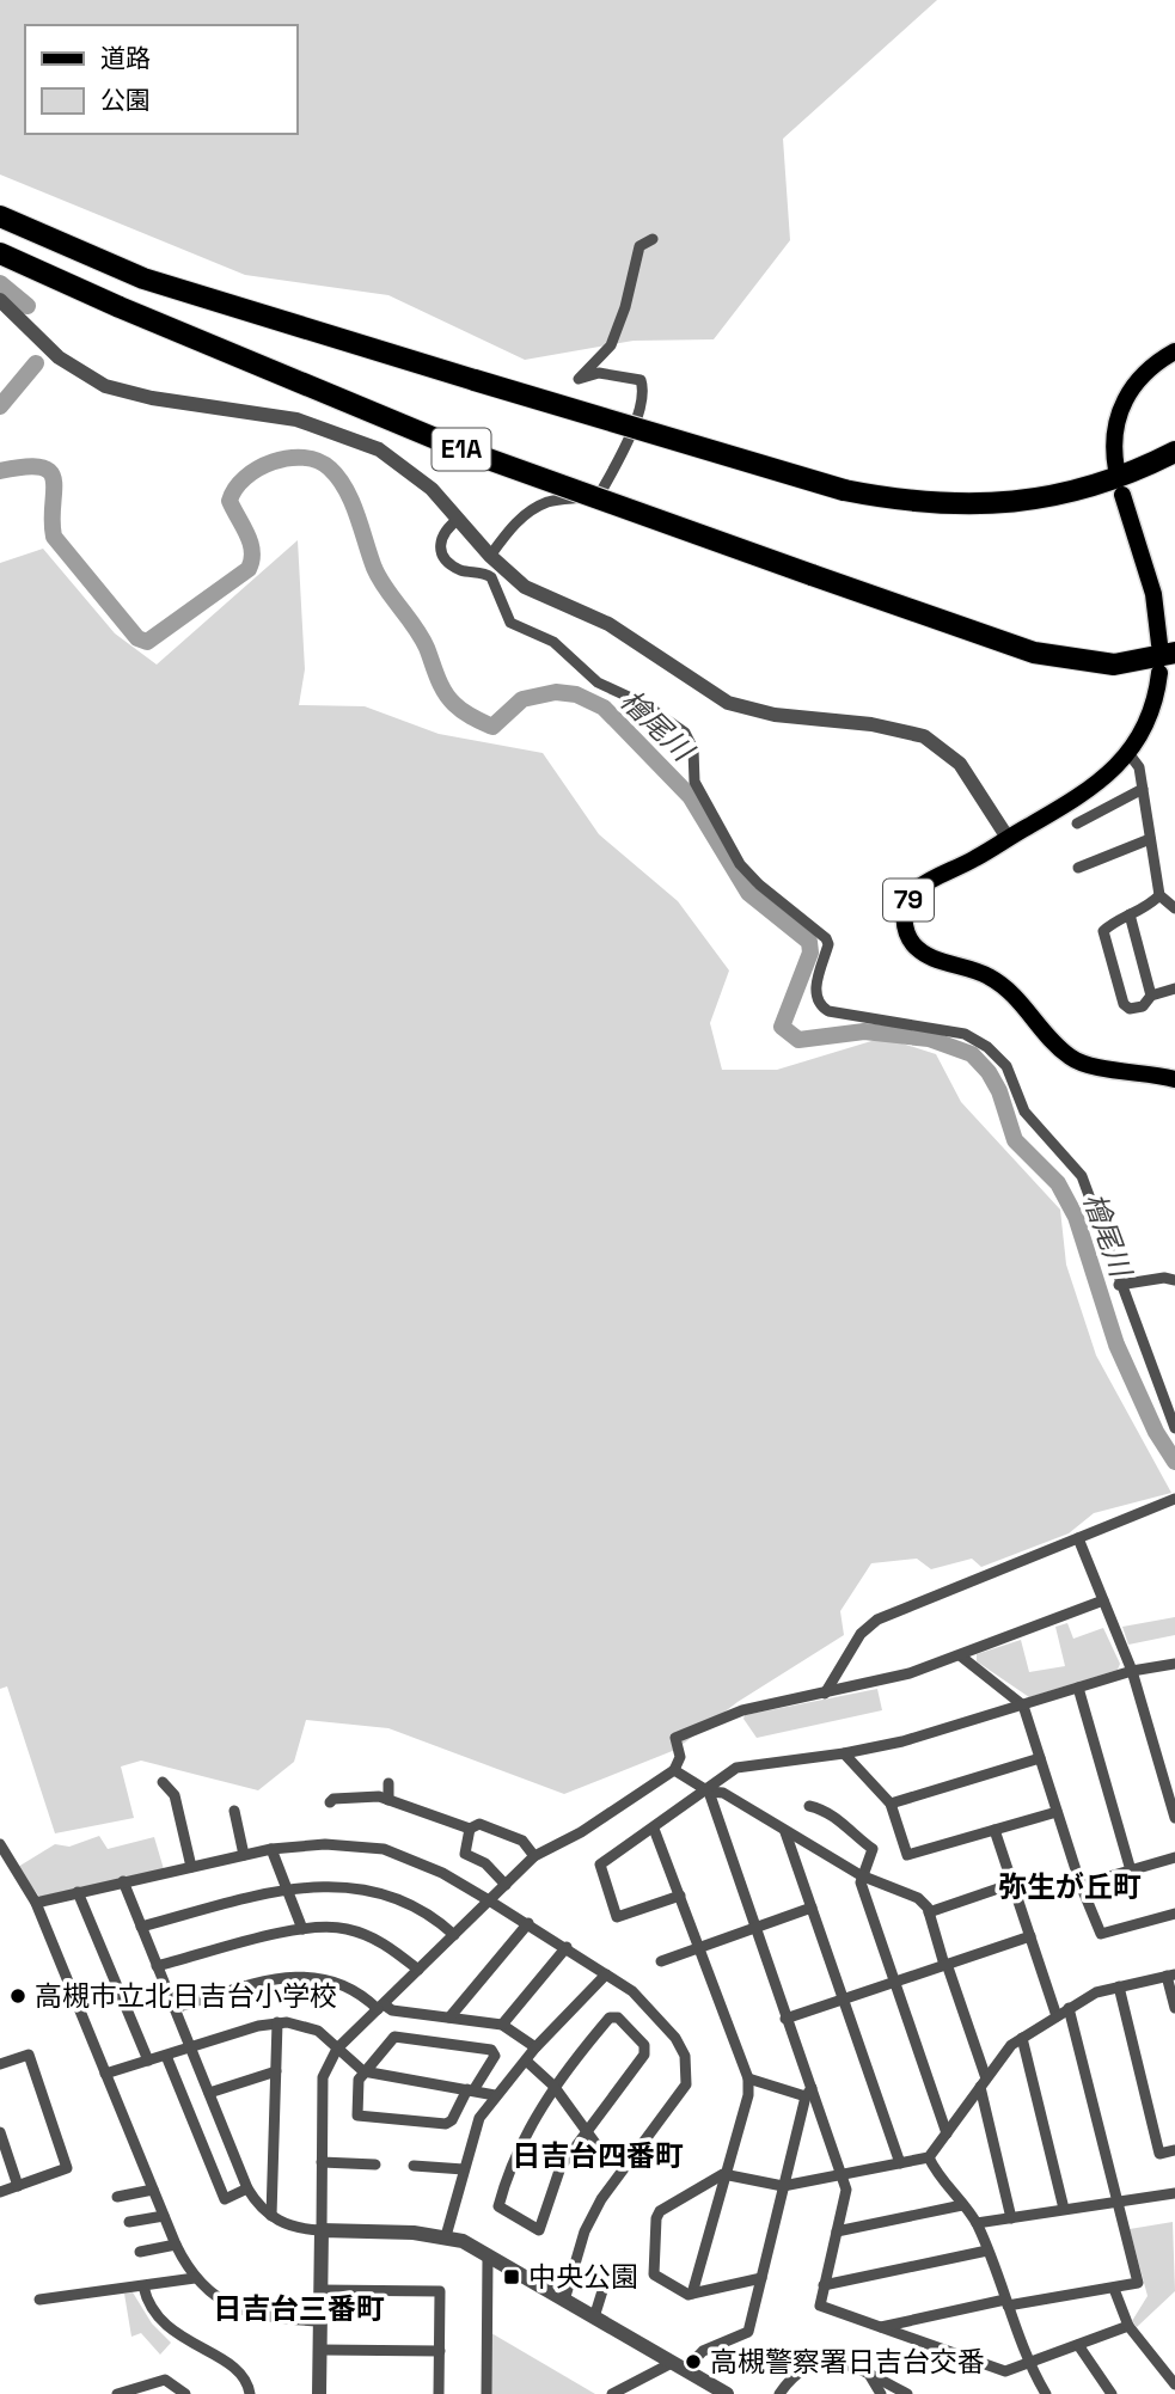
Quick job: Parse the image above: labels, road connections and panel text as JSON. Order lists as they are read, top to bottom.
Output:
{
  "streets": {
    "highway": ["E1A"],
    "main road": ["79"]
  },
  "districts": ["弥生が丘町", "日吉台四番町", "日吉台三番町"],
  "water": ["檜尾川"],
  "places": {
    "other": ["高槻市立北日吉台小学校", "高槻警察署日吉台交番"],
    "transit": ["中央公園"]
  },
  "legend": ["道路", "公園"]
}
